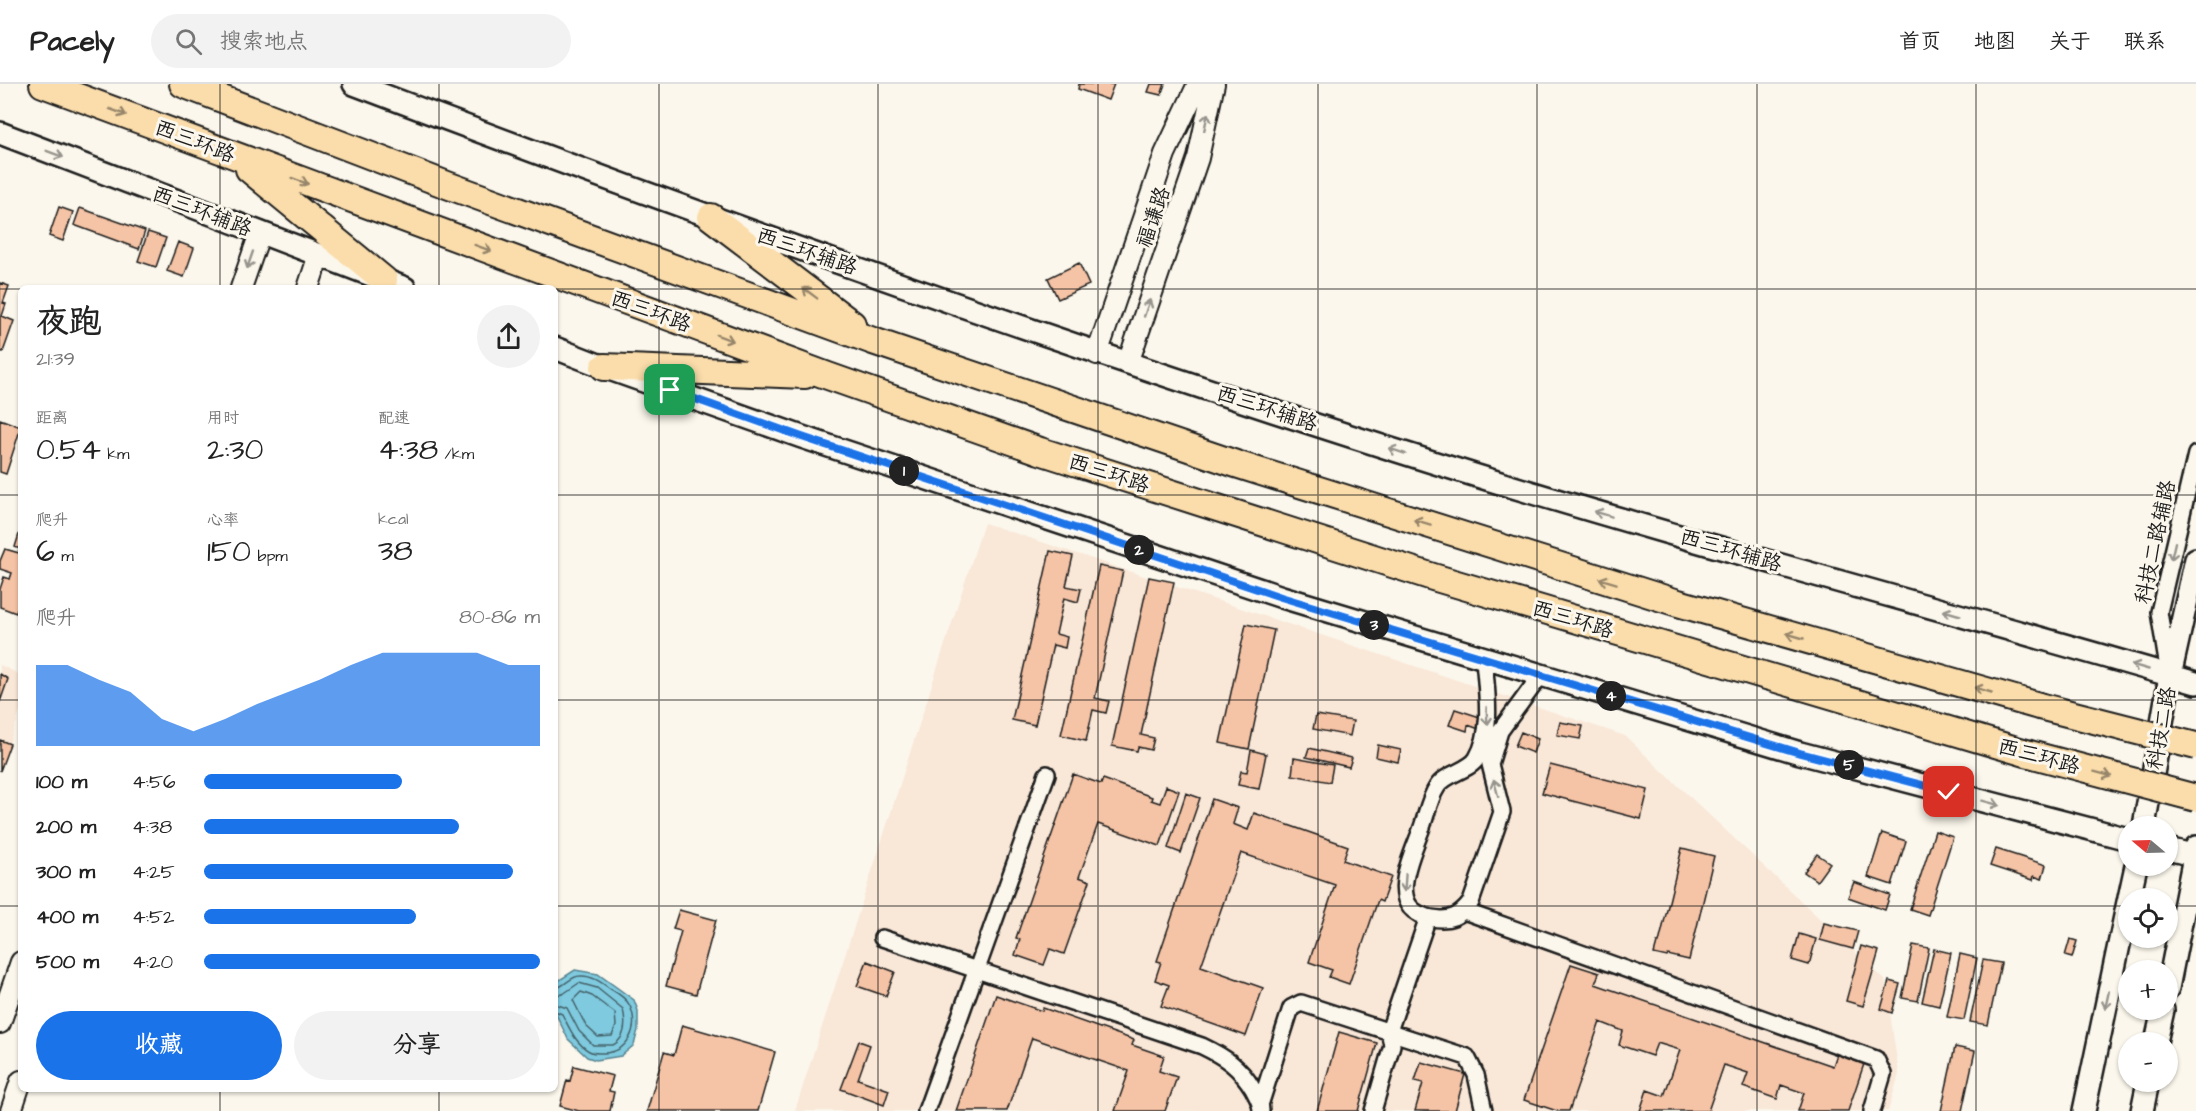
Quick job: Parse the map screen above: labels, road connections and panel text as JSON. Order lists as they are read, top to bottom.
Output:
{
  "streets": {
    "highway": ["西三环路"],
    "main road": ["西三环辅路", "科技二路"],
    "street": ["福谦路", "科技二路辅路"]
  },
  "crossings": [
    ["西三环辅路", "福谦路"],
    ["西三环辅路", "科技二路辅路"],
    ["西三环辅路", "科技二路"],
    ["科技二路辅路", "科技二路"]
  ],
  "one_way": ["科技二路辅路"],
  "north": "left",
  "page": {
    "header": "Pacely",
    "search": "搜索地点",
    "nav": [
      "首页",
      "地图",
      "关于",
      "联系"
    ],
    "heading": ["夜跑", "21:39"],
    "stats": [
      ["距离", "0.54 km"],
      ["用时", "2:30"],
      ["配速", "4:38 /km"],
      ["爬升", "6 m"],
      ["心率", "150 bpm"],
      ["kcal", "38"]
    ],
    "pins": [
      "1",
      "2",
      "3",
      "4",
      "5"
    ],
    "chart": ["爬升", "80–86 m"],
    "list": [
      {
        "name": "100 m",
        "note": "4:56"
      },
      {
        "name": "200 m",
        "note": "4:38"
      },
      {
        "name": "300 m",
        "note": "4:25"
      },
      {
        "name": "400 m",
        "note": "4:52"
      },
      {
        "name": "500 m",
        "note": "4:20"
      }
    ],
    "map_buttons": ["+", "−"],
    "buttons": ["收藏", "分享"]
  }
}
